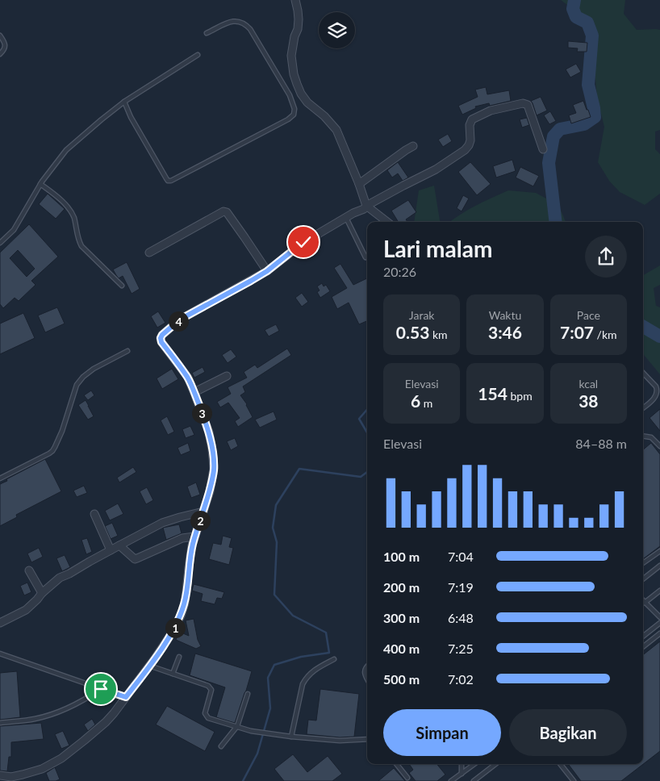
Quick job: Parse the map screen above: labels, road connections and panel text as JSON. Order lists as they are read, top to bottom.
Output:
{
  "page": {
    "heading": ["Lari malam", "20:26"],
    "stats": [
      ["Jarak", "0.53 km"],
      ["Waktu", "3:46"],
      ["Pace", "7:07 /km"],
      ["Elevasi", "6 m"],
      ["154 bpm"],
      ["kcal", "38"]
    ],
    "pins": [
      "4",
      "3",
      "2",
      "1"
    ],
    "chart": ["Elevasi", "84–88 m"],
    "list": [
      {
        "name": "100 m",
        "note": "7:04"
      },
      {
        "name": "200 m",
        "note": "7:19"
      },
      {
        "name": "300 m",
        "note": "6:48"
      },
      {
        "name": "400 m",
        "note": "7:25"
      },
      {
        "name": "500 m",
        "note": "7:02"
      }
    ],
    "buttons": ["Simpan", "Bagikan"]
  }
}
